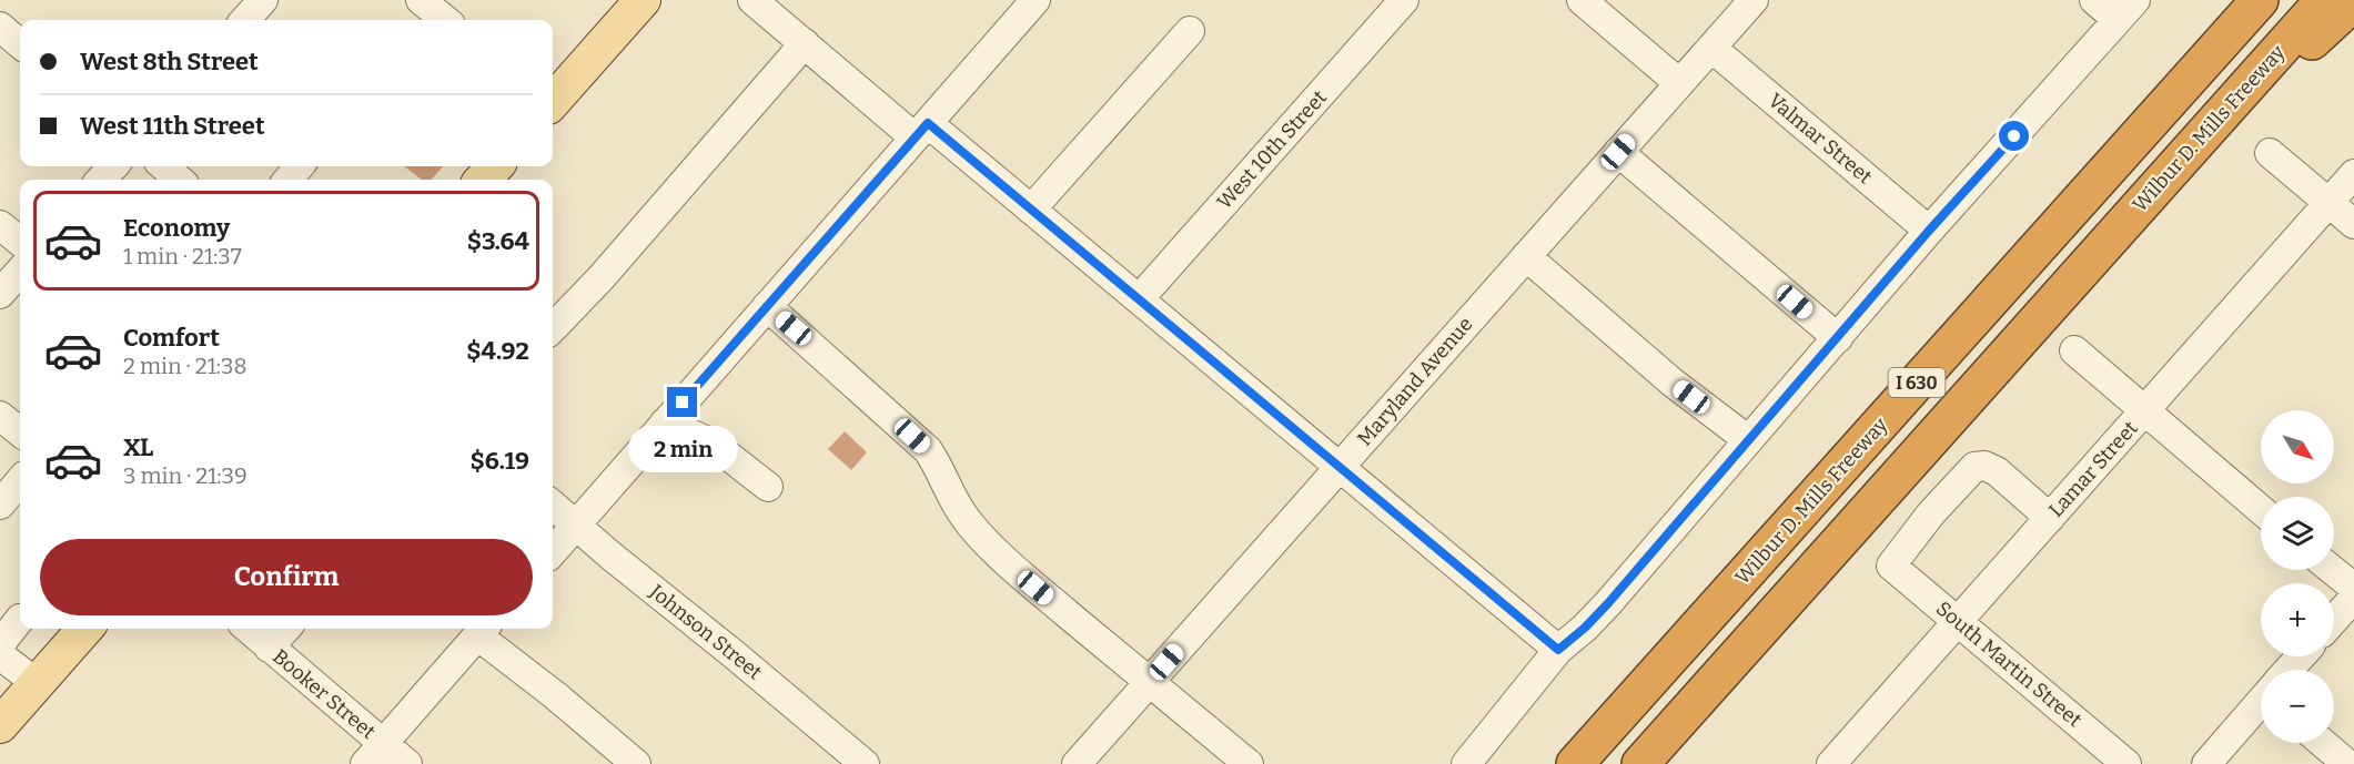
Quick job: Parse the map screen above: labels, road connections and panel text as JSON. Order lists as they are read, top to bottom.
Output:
{
  "streets": {
    "highway": ["Wilbur D. Mills Freeway", "I 630"],
    "street": [
      "Valmar Street",
      "West 10th Street",
      "Maryland Avenue",
      "Lamar Street",
      "Johnson Street",
      "South Martin Street",
      "Booker Street"
    ]
  },
  "crossings": [
    ["Valmar Street", "Maryland Avenue"],
    ["Lamar Street", "South Martin Street"]
  ],
  "north": "bottom right",
  "page": {
    "banner": ["West 8th Street", "West 11th Street"],
    "list": [
      {
        "name": "Economy",
        "note": "1 min · 21:37",
        "value": "$3.64"
      },
      {
        "name": "Comfort",
        "note": "2 min · 21:38",
        "value": "$4.92"
      },
      {
        "name": "XL",
        "note": "3 min · 21:39",
        "value": "$6.19"
      }
    ],
    "map_buttons": ["+", "−"],
    "bubble": "2 min",
    "buttons": "Confirm"
  }
}
